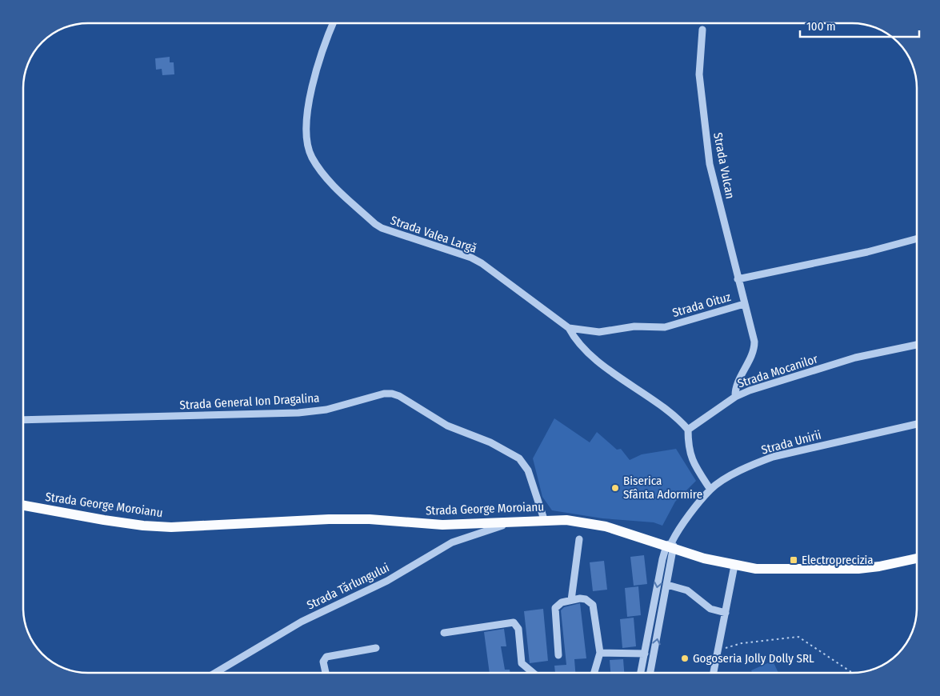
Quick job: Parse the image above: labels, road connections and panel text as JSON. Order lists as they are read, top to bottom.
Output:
{
  "streets": {
    "main road": ["Strada George Moroianu"],
    "street": [
      "Strada Vulcan",
      "Strada Valea Largă",
      "Strada Oituz",
      "Strada Mocanilor",
      "Strada General Ion Dragalina",
      "Strada Unirii",
      "Strada Tărlungului"
    ]
  },
  "crossings": [
    ["Strada Vulcan", "Strada Oituz"],
    ["Strada Valea Largă", "Strada Oituz"],
    ["Strada Valea Largă", "Strada Mocanilor"],
    ["Strada Oituz", "Strada Mocanilor"],
    ["Strada General Ion Dragalina", "Strada George Moroianu"],
    ["Strada Unirii", "Strada George Moroianu"],
    ["Strada George Moroianu", "Strada Tărlungului"]
  ],
  "places": {
    "other": ["Biserica Sfânta Adormire", "Gogoseria Jolly Dolly SRL"],
    "transit": ["Electroprecizia"]
  },
  "scale_bar": "100 m"
}
